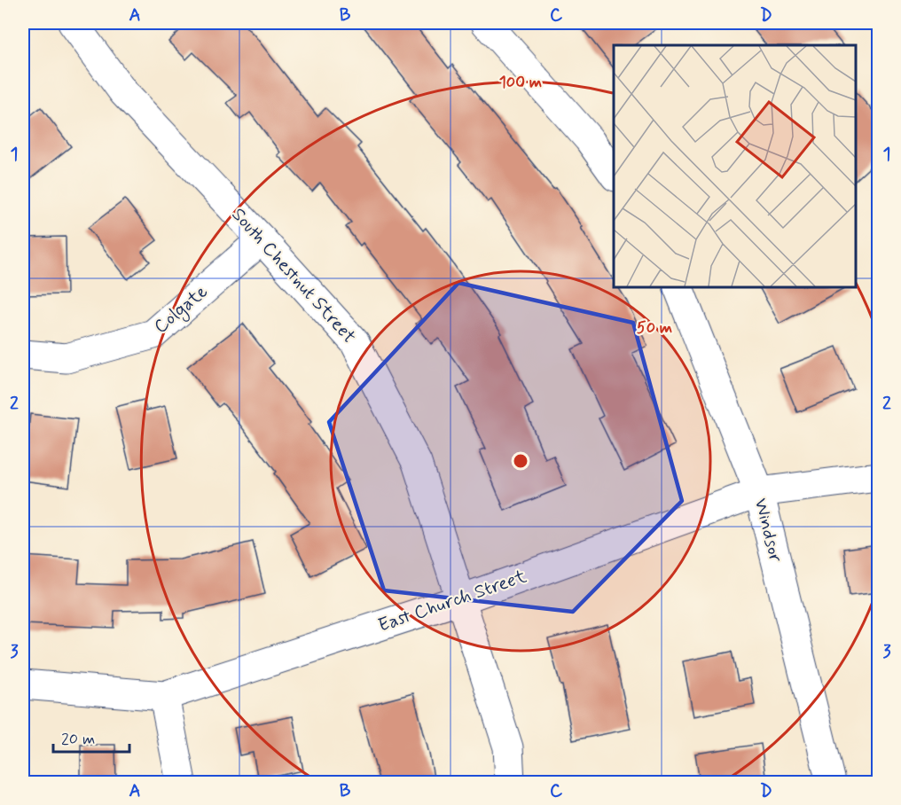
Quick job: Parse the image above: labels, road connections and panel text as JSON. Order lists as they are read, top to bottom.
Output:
{
  "streets": {
    "street": [
      "South Chestnut Street",
      "Colgate",
      "Windsor",
      "East Church Street"
    ]
  },
  "crossings": [
    ["South Chestnut Street", "Colgate"],
    ["South Chestnut Street", "East Church Street"],
    ["Windsor", "East Church Street"]
  ],
  "scale_bar": "20 m",
  "grid": {
    "columns": [
      "A",
      "B",
      "C",
      "D"
    ],
    "rows": ["1", "2", "3"]
  },
  "rings": ["100 m", "50 m"]
}
